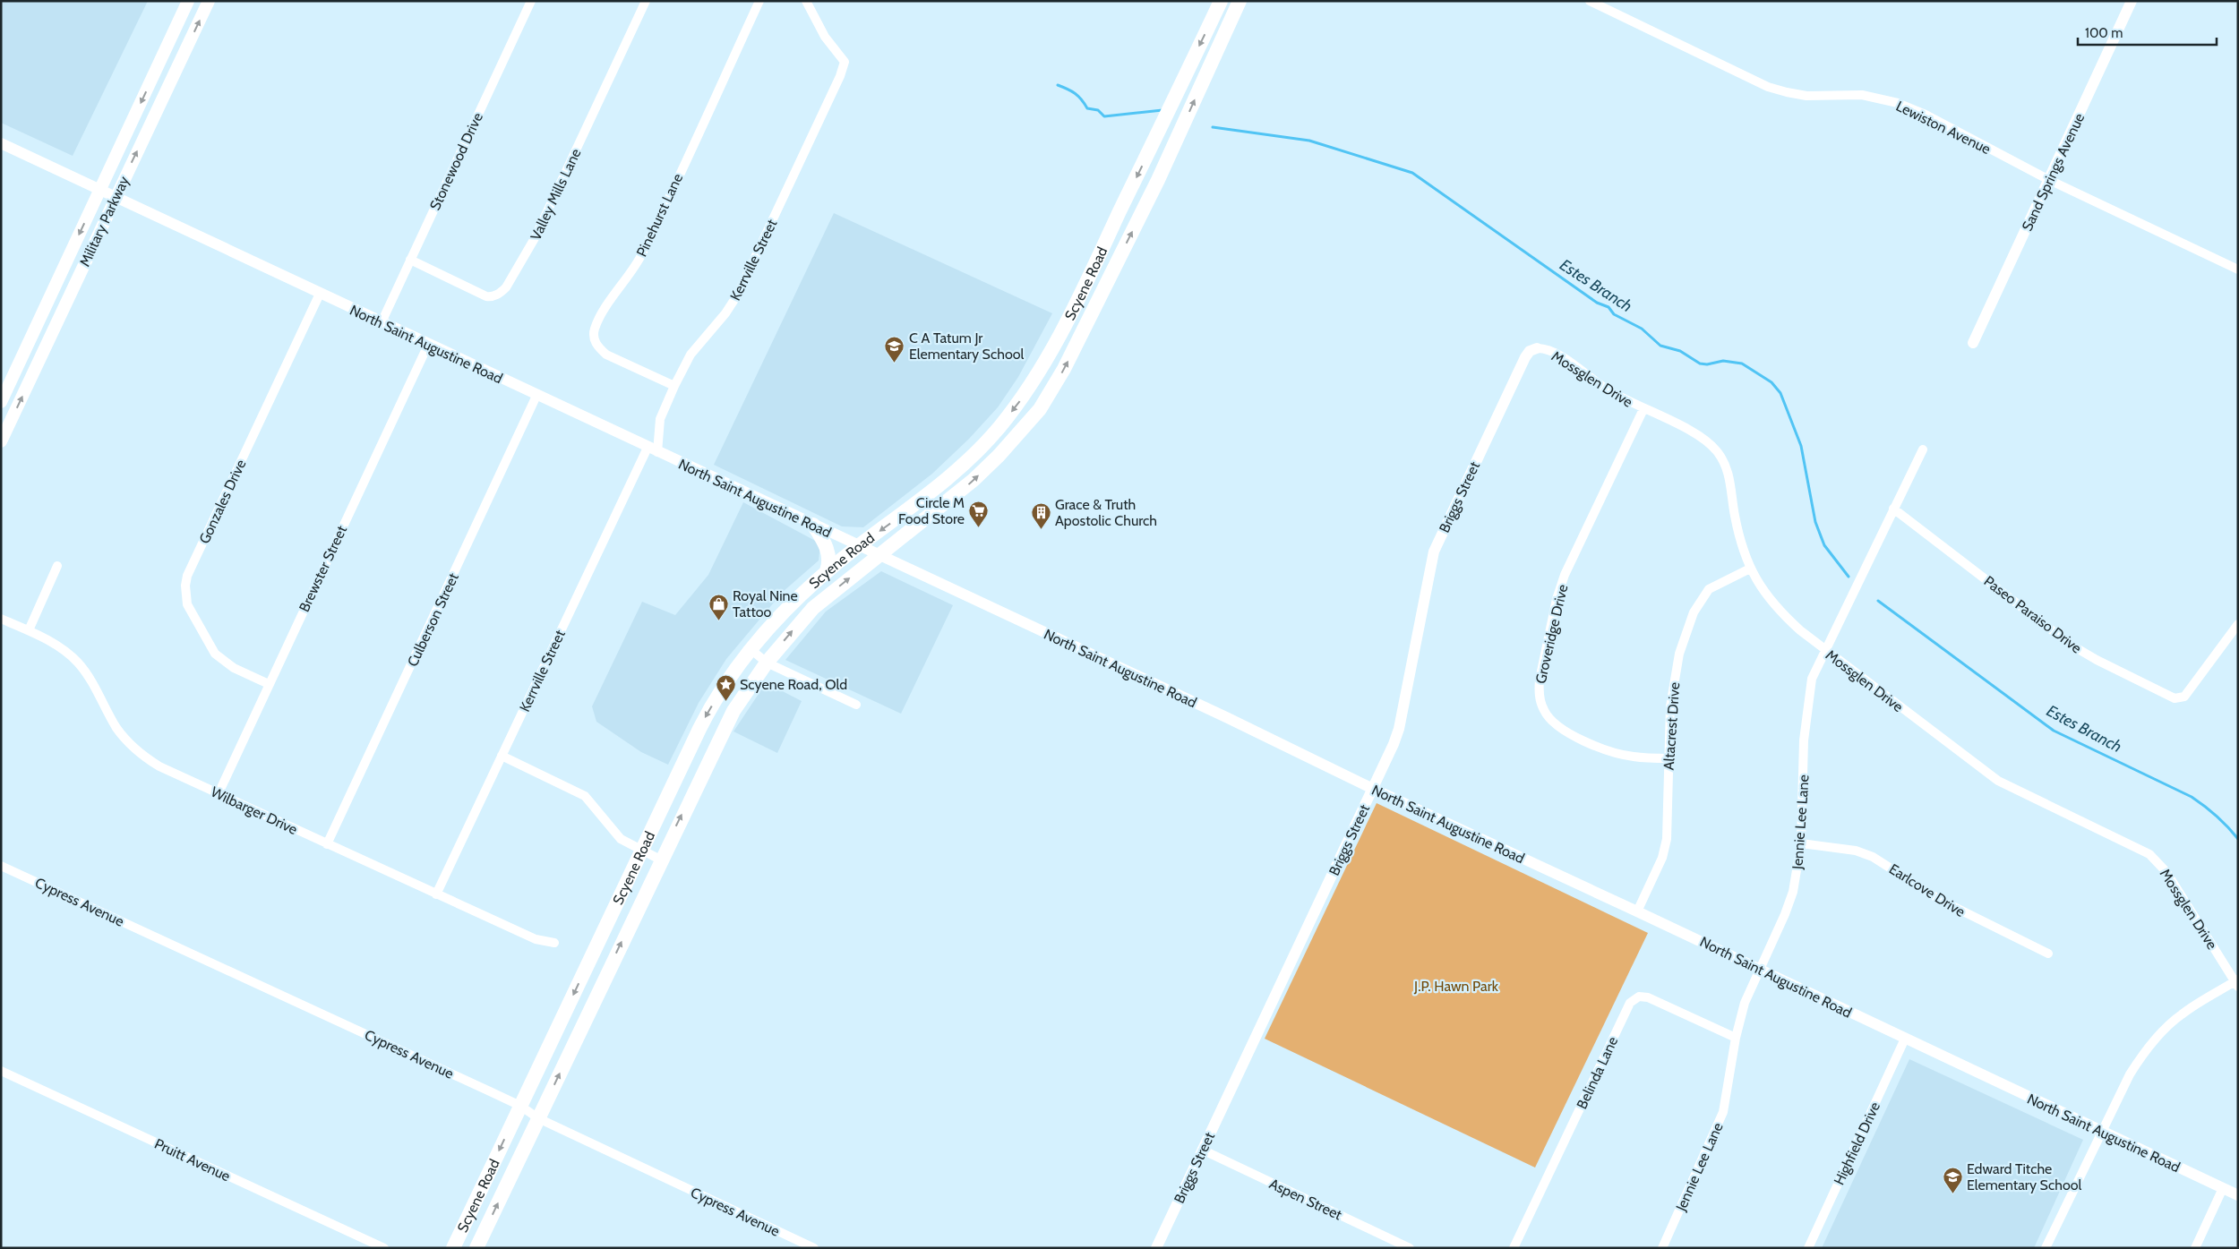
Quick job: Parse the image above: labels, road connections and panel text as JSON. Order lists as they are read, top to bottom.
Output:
{
  "streets": {
    "main road": ["Military Parkway", "Scyene Road"],
    "street": [
      "Lewiston Avenue",
      "Stonewood Drive",
      "Sand Springs Avenue",
      "Valley Mills Lane",
      "Pinehurst Lane",
      "Kerrville Street",
      "North Saint Augustine Road",
      "Mossglen Drive",
      "Briggs Street",
      "Gonzales Drive",
      "Brewster Street",
      "Paseo Paraiso Drive",
      "Culberson Street",
      "Groveridge Drive",
      "Altacrest Drive",
      "Wilbarger Drive",
      "Jennie Lee Lane",
      "Earlcove Drive",
      "Cypress Avenue",
      "Belinda Lane",
      "Highfield Drive",
      "Pruitt Avenue",
      "Aspen Street"
    ]
  },
  "crossings": [
    ["Lewiston Avenue", "Sand Springs Avenue"],
    ["Stonewood Drive", "Valley Mills Lane"],
    ["Stonewood Drive", "North Saint Augustine Road"],
    ["Pinehurst Lane", "Kerrville Street"],
    ["Military Parkway", "North Saint Augustine Road"],
    ["Kerrville Street", "North Saint Augustine Road"],
    ["Kerrville Street", "Wilbarger Drive"],
    ["Scyene Road", "North Saint Augustine Road"],
    ["Scyene Road", "Cypress Avenue"],
    ["North Saint Augustine Road", "Briggs Street"],
    ["North Saint Augustine Road", "Gonzales Drive"],
    ["North Saint Augustine Road", "Brewster Street"],
    ["North Saint Augustine Road", "Culberson Street"],
    ["North Saint Augustine Road", "Altacrest Drive"],
    ["North Saint Augustine Road", "Jennie Lee Lane"],
    ["North Saint Augustine Road", "Highfield Drive"],
    ["Mossglen Drive", "Briggs Street"],
    ["Mossglen Drive", "Groveridge Drive"],
    ["Mossglen Drive", "Altacrest Drive"],
    ["Mossglen Drive", "Jennie Lee Lane"],
    ["Briggs Street", "Aspen Street"],
    ["Gonzales Drive", "Brewster Street"],
    ["Brewster Street", "Wilbarger Drive"],
    ["Paseo Paraiso Drive", "Jennie Lee Lane"],
    ["Culberson Street", "Wilbarger Drive"],
    ["Groveridge Drive", "Altacrest Drive"],
    ["Jennie Lee Lane", "Earlcove Drive"],
    ["Jennie Lee Lane", "Belinda Lane"]
  ],
  "water": ["Estes Branch"],
  "parks": ["J.P. Hawn Park"],
  "places": {
    "school or university": ["C A Tatum Jr Elementary School", "Edward Titche Elementary School"],
    "supermarket": ["Circle M Food Store"],
    "building": ["Grace & Truth Apostolic Church"],
    "shop": ["Royal Nine Tattoo"],
    "place": ["Scyene Road, Old"]
  },
  "scale_bar": "100 m"
}
